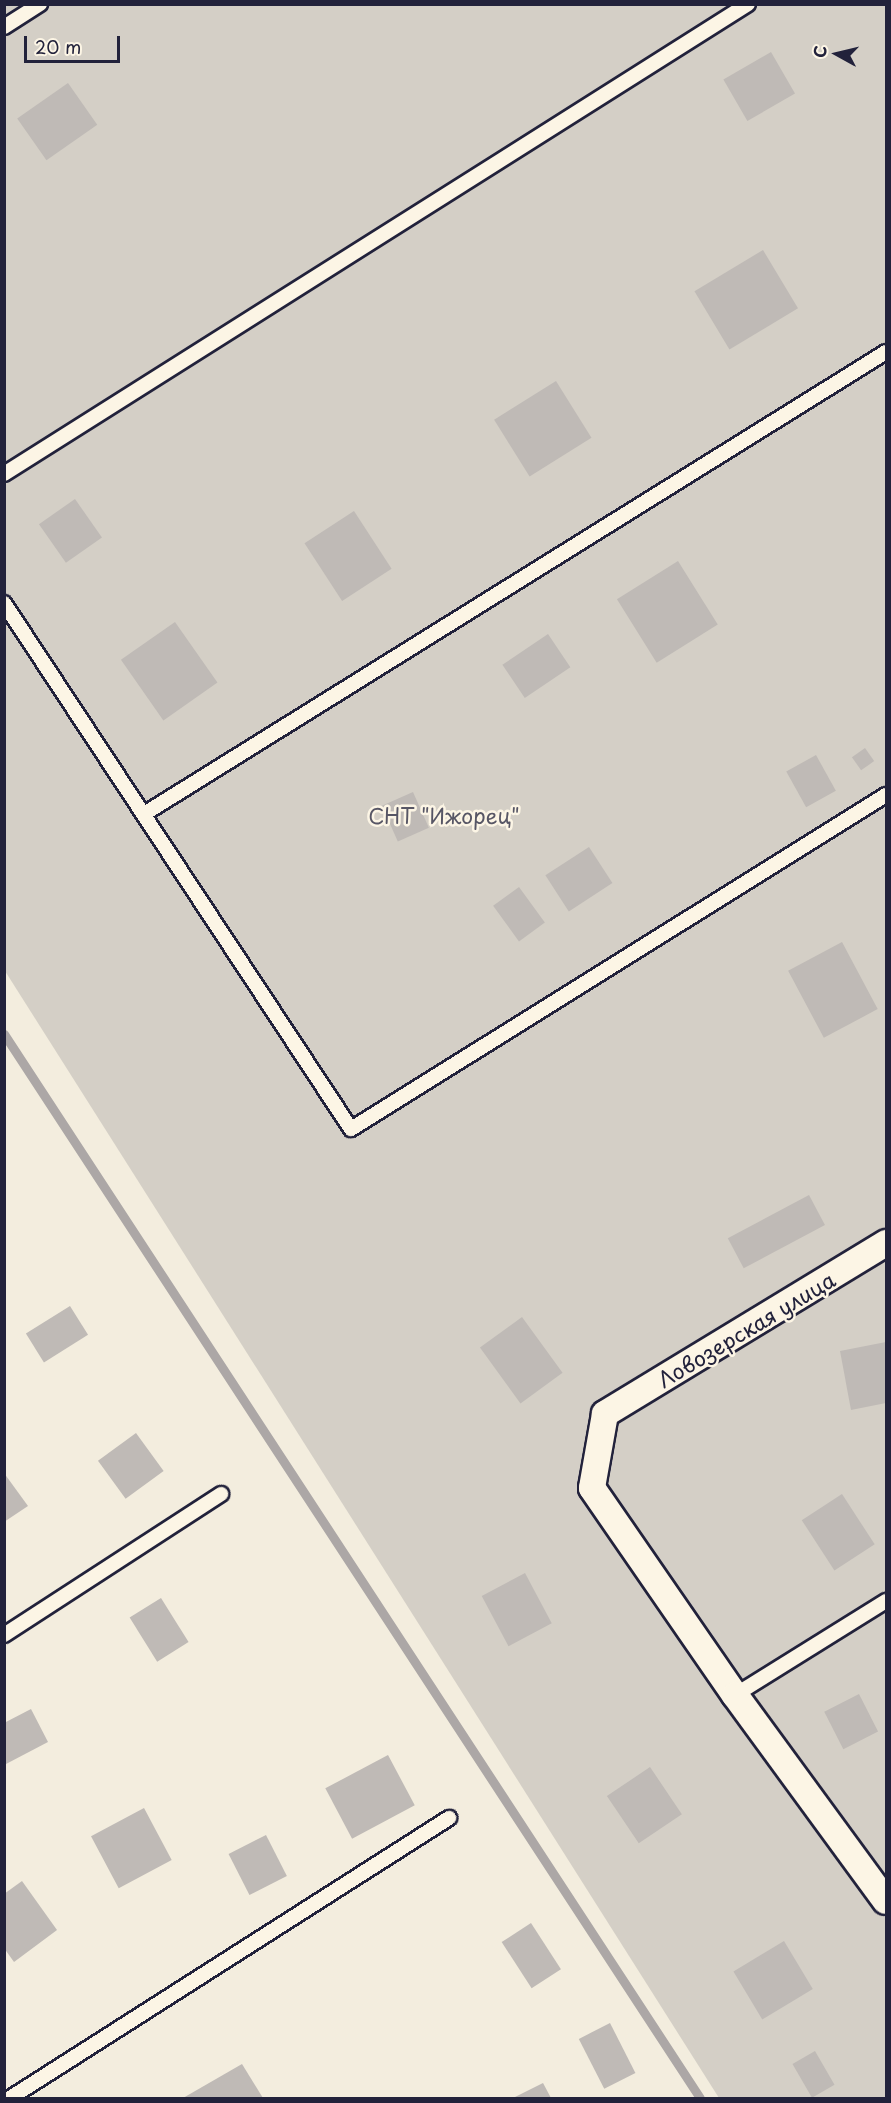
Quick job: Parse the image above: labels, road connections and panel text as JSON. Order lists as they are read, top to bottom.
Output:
{
  "streets": {
    "street": ["Ловозерская улица"]
  },
  "parks": ["СНТ \"Ижорец\""],
  "scale_bar": "20 m",
  "north": "left"
}
